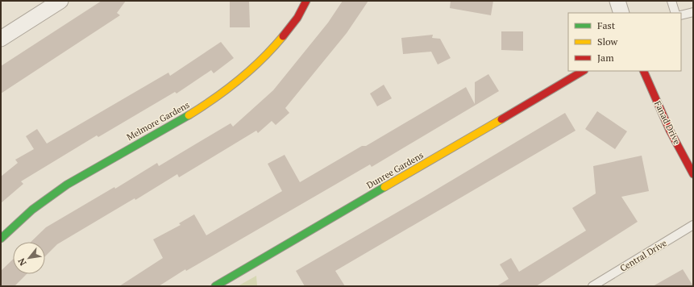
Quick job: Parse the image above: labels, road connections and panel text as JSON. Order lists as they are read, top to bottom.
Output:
{
  "streets": {
    "street": ["Melmore Gardens", "Fanad Drive", "Dunree Gardens"],
    "lane": ["Central Drive"]
  },
  "legend": ["Fast", "Slow", "Jam"],
  "north": "bottom left"
}
